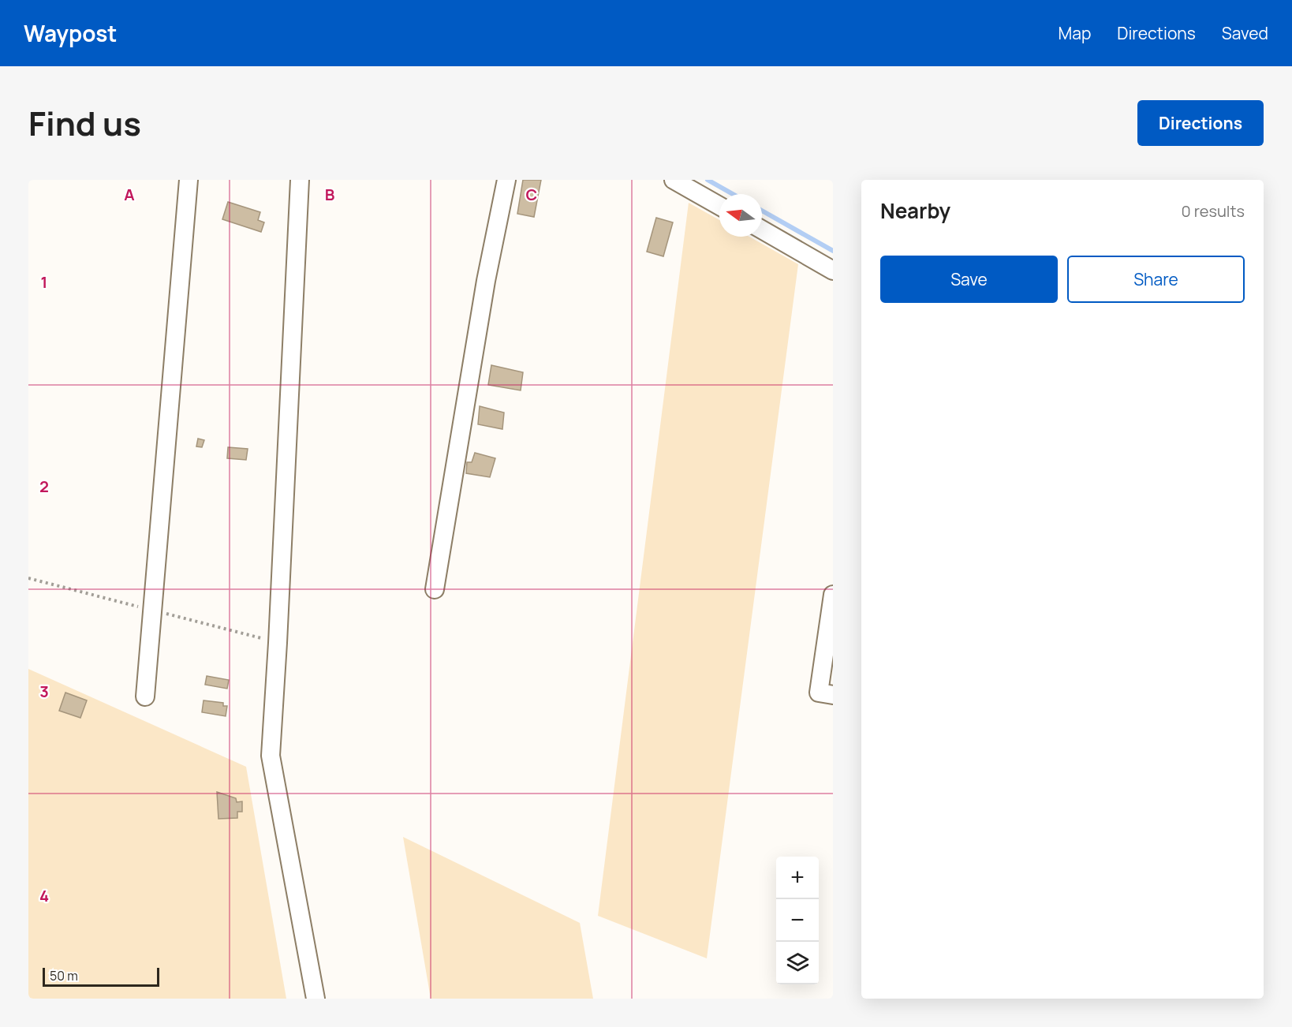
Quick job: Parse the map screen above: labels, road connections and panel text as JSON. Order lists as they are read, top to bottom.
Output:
{
  "scale_bar": "50 m",
  "north": "left",
  "page": {
    "header": "Waypost",
    "nav": ["Map", "Directions", "Saved"],
    "title": "Find us",
    "buttons": [
      "Directions",
      ["Save", "Share"]
    ],
    "heading": ["Nearby", "0 results"],
    "map_buttons": ["+", "−"],
    "scale": "50 m"
  },
  "grid": {
    "columns": ["A", "B", "C"],
    "rows": [
      "1",
      "2",
      "3",
      "4"
    ]
  }
}
